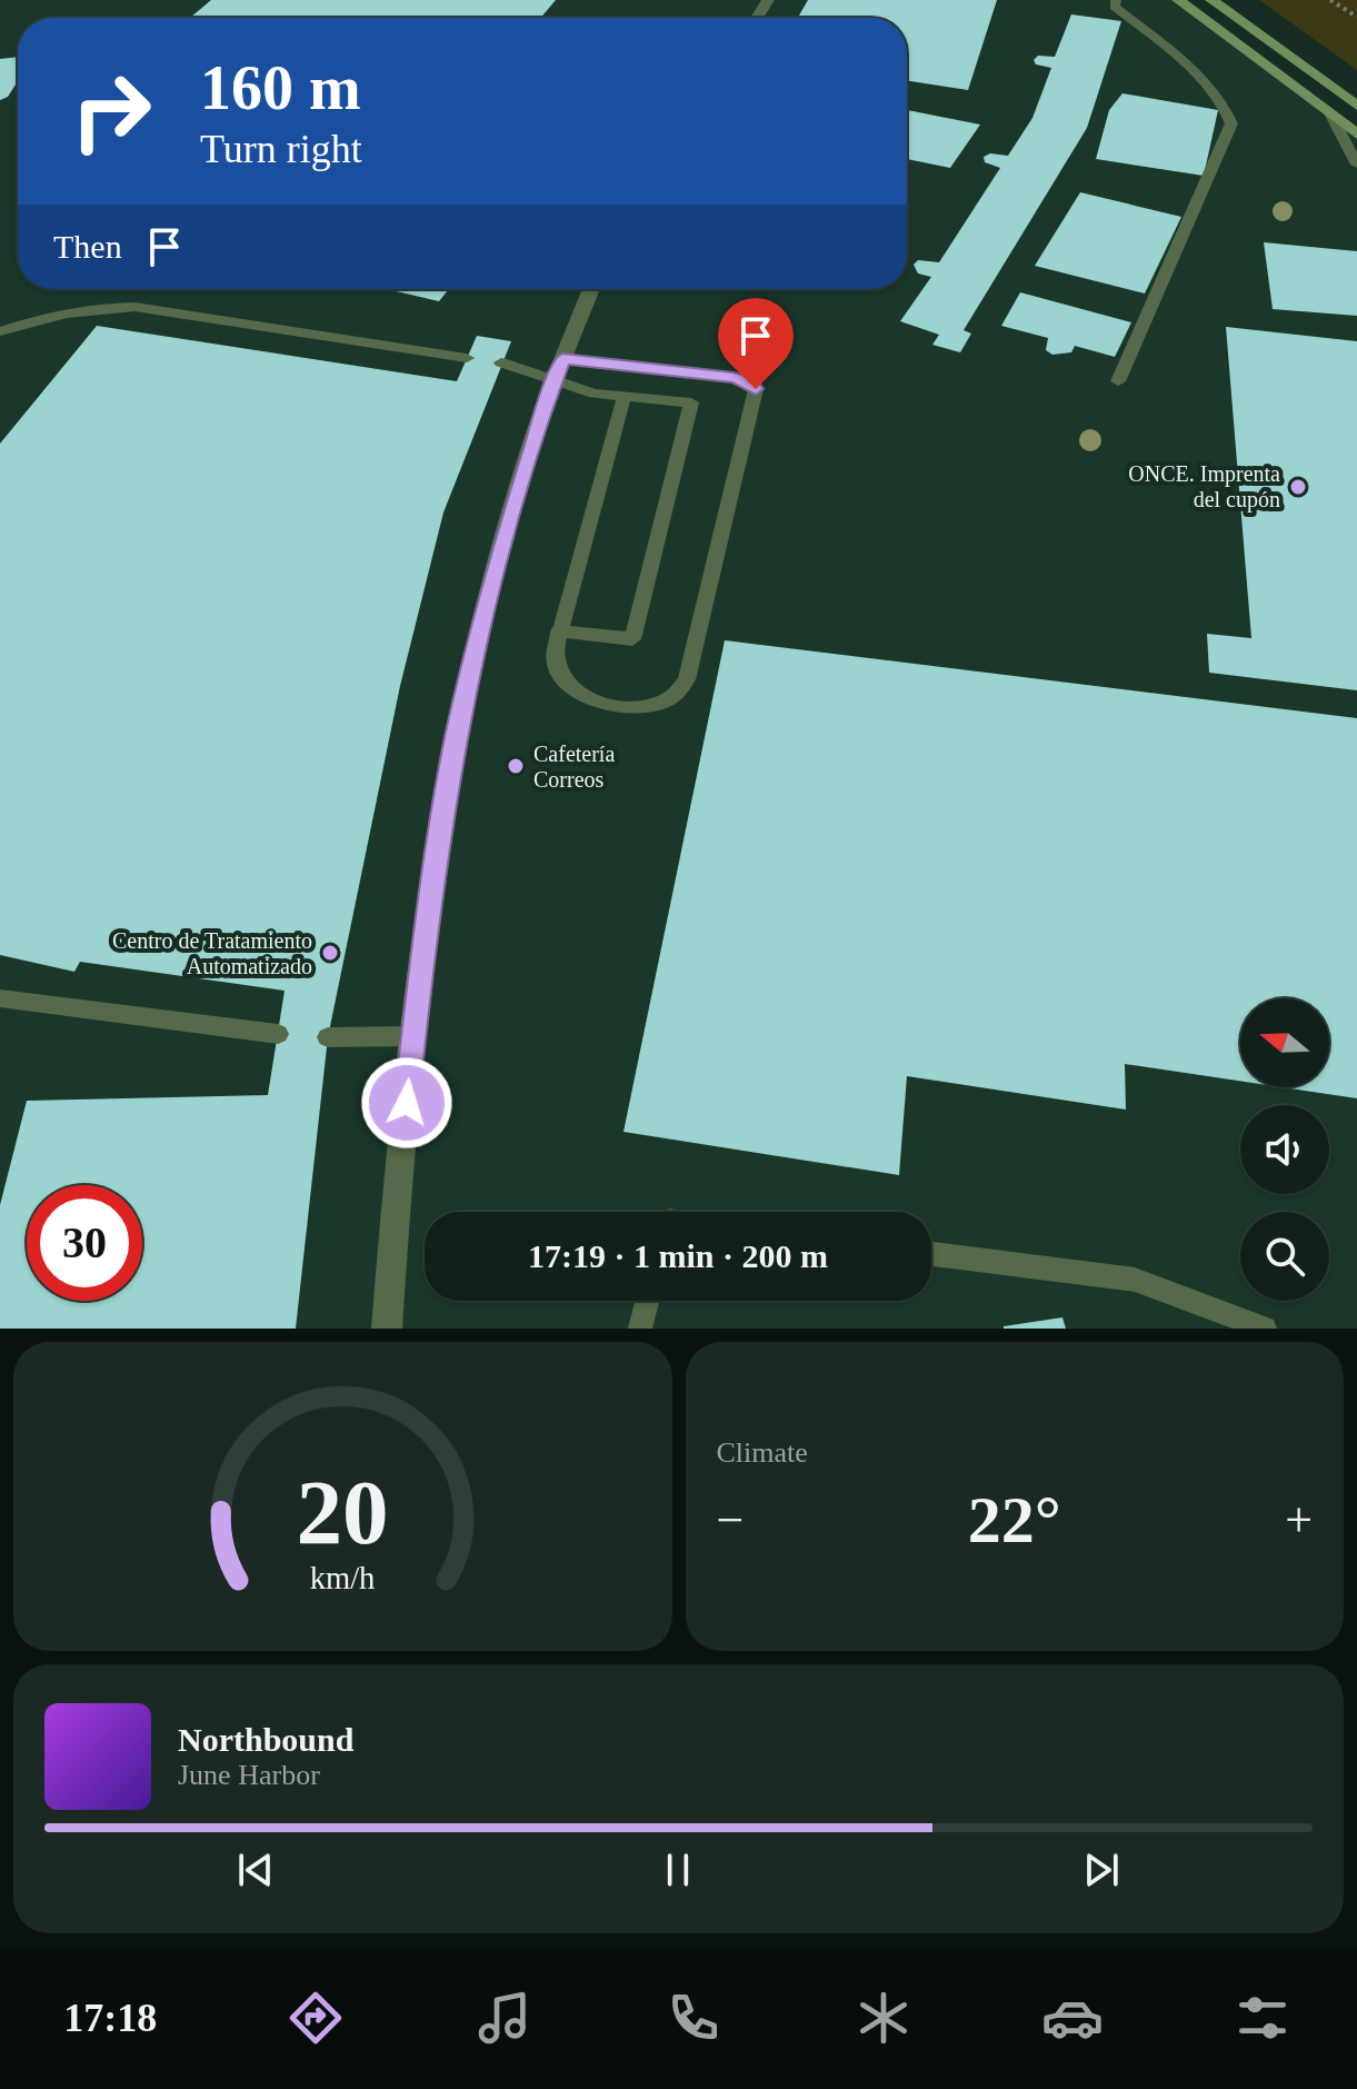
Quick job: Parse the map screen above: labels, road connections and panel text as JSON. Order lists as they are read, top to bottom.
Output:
{
  "places": ["ONCE. Imprenta del cupón", "Cafetería Correos", "Centro de Tratamiento Automatizado"],
  "north": "left",
  "page": {
    "turn": ["160 m", "Turn right"],
    "then": "Then",
    "limit": "30",
    "trip": "17:19 · 1 min · 200 m",
    "tile": "Climate",
    "heat": ["−", "22°", "+"],
    "song": ["Northbound", "June Harbor"],
    "tabs": "17:18",
    "gauge": ["20", "km/h"]
  }
}
